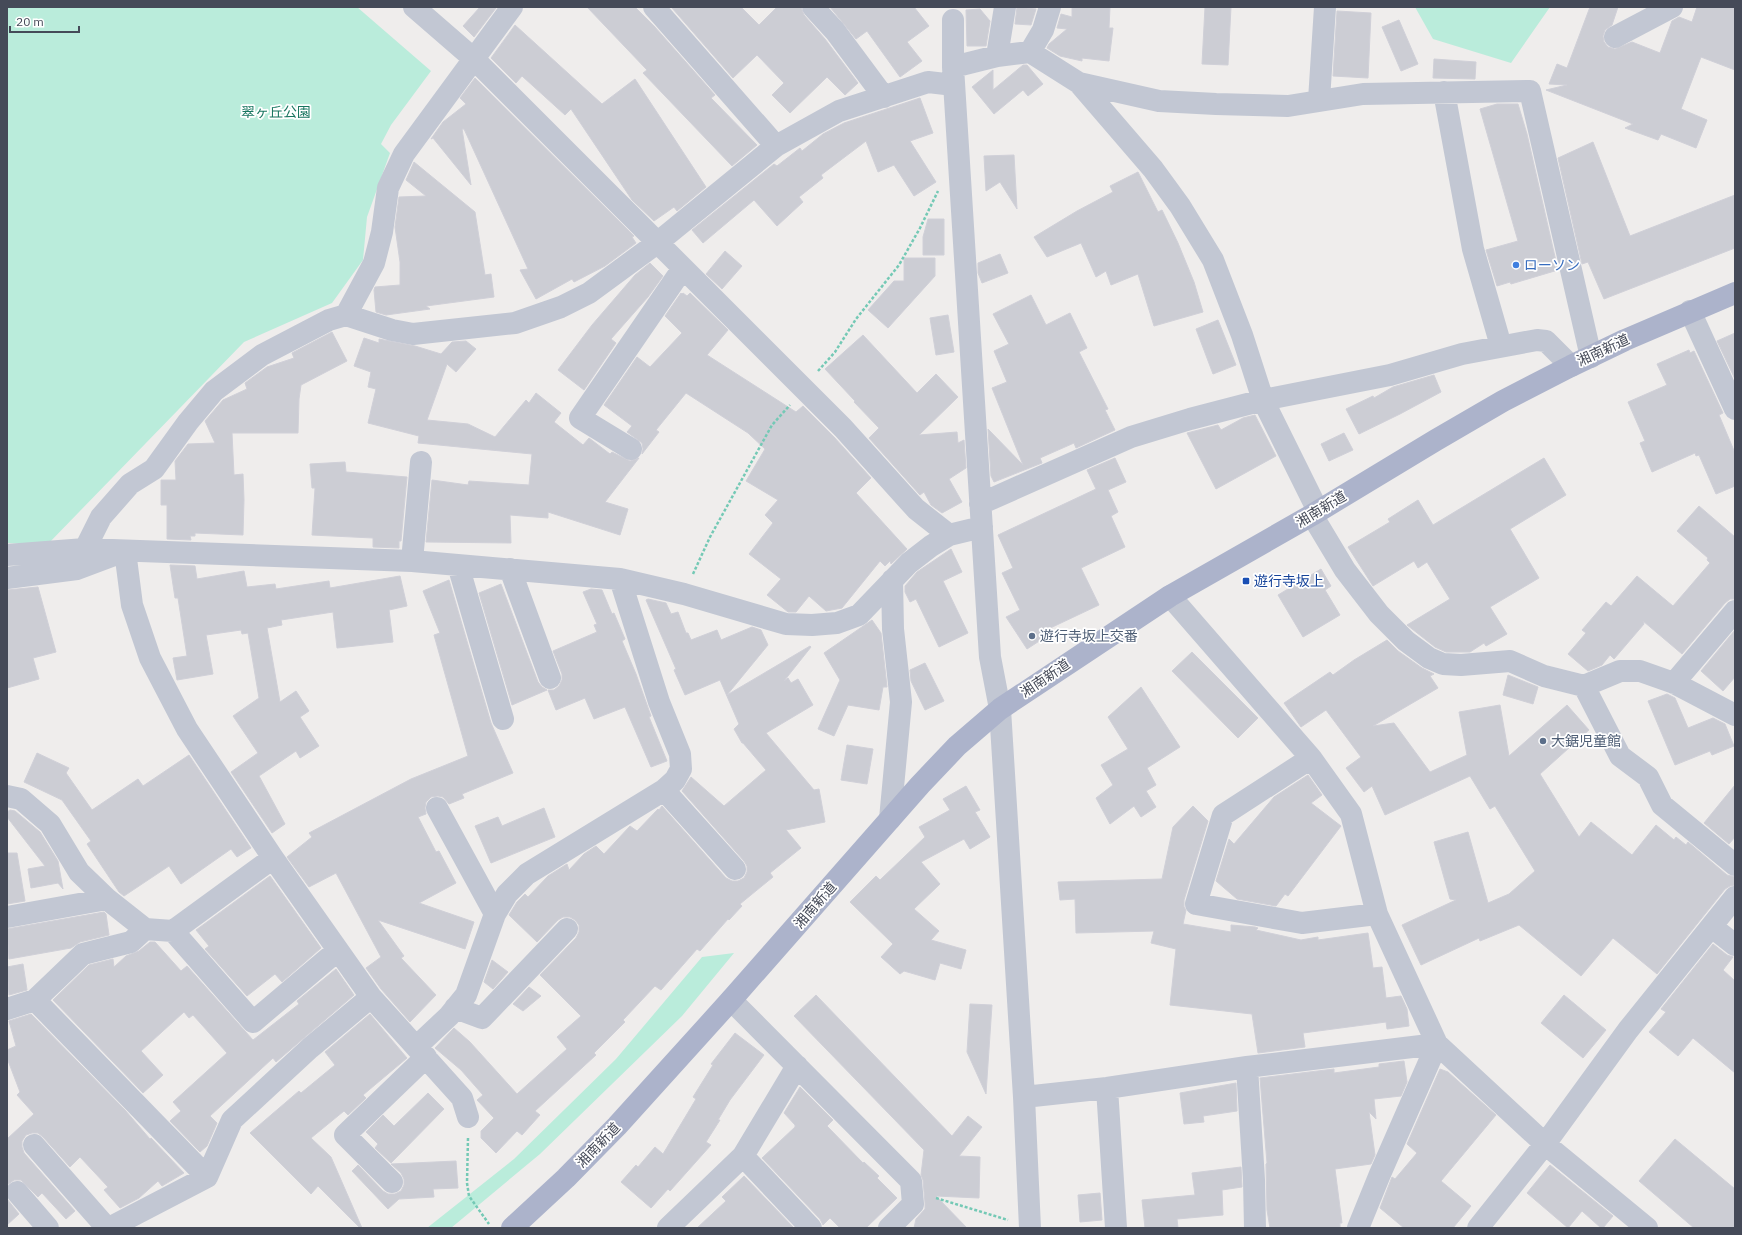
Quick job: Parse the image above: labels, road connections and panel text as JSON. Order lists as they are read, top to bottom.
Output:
{
  "streets": {
    "main road": ["湘南新道"]
  },
  "parks": ["翠ヶ丘公園"],
  "places": {
    "other": ["ローソン", "遊行寺坂上交番", "大鋸児童館"],
    "transit": ["遊行寺坂上"]
  },
  "scale_bar": "20 m"
}
